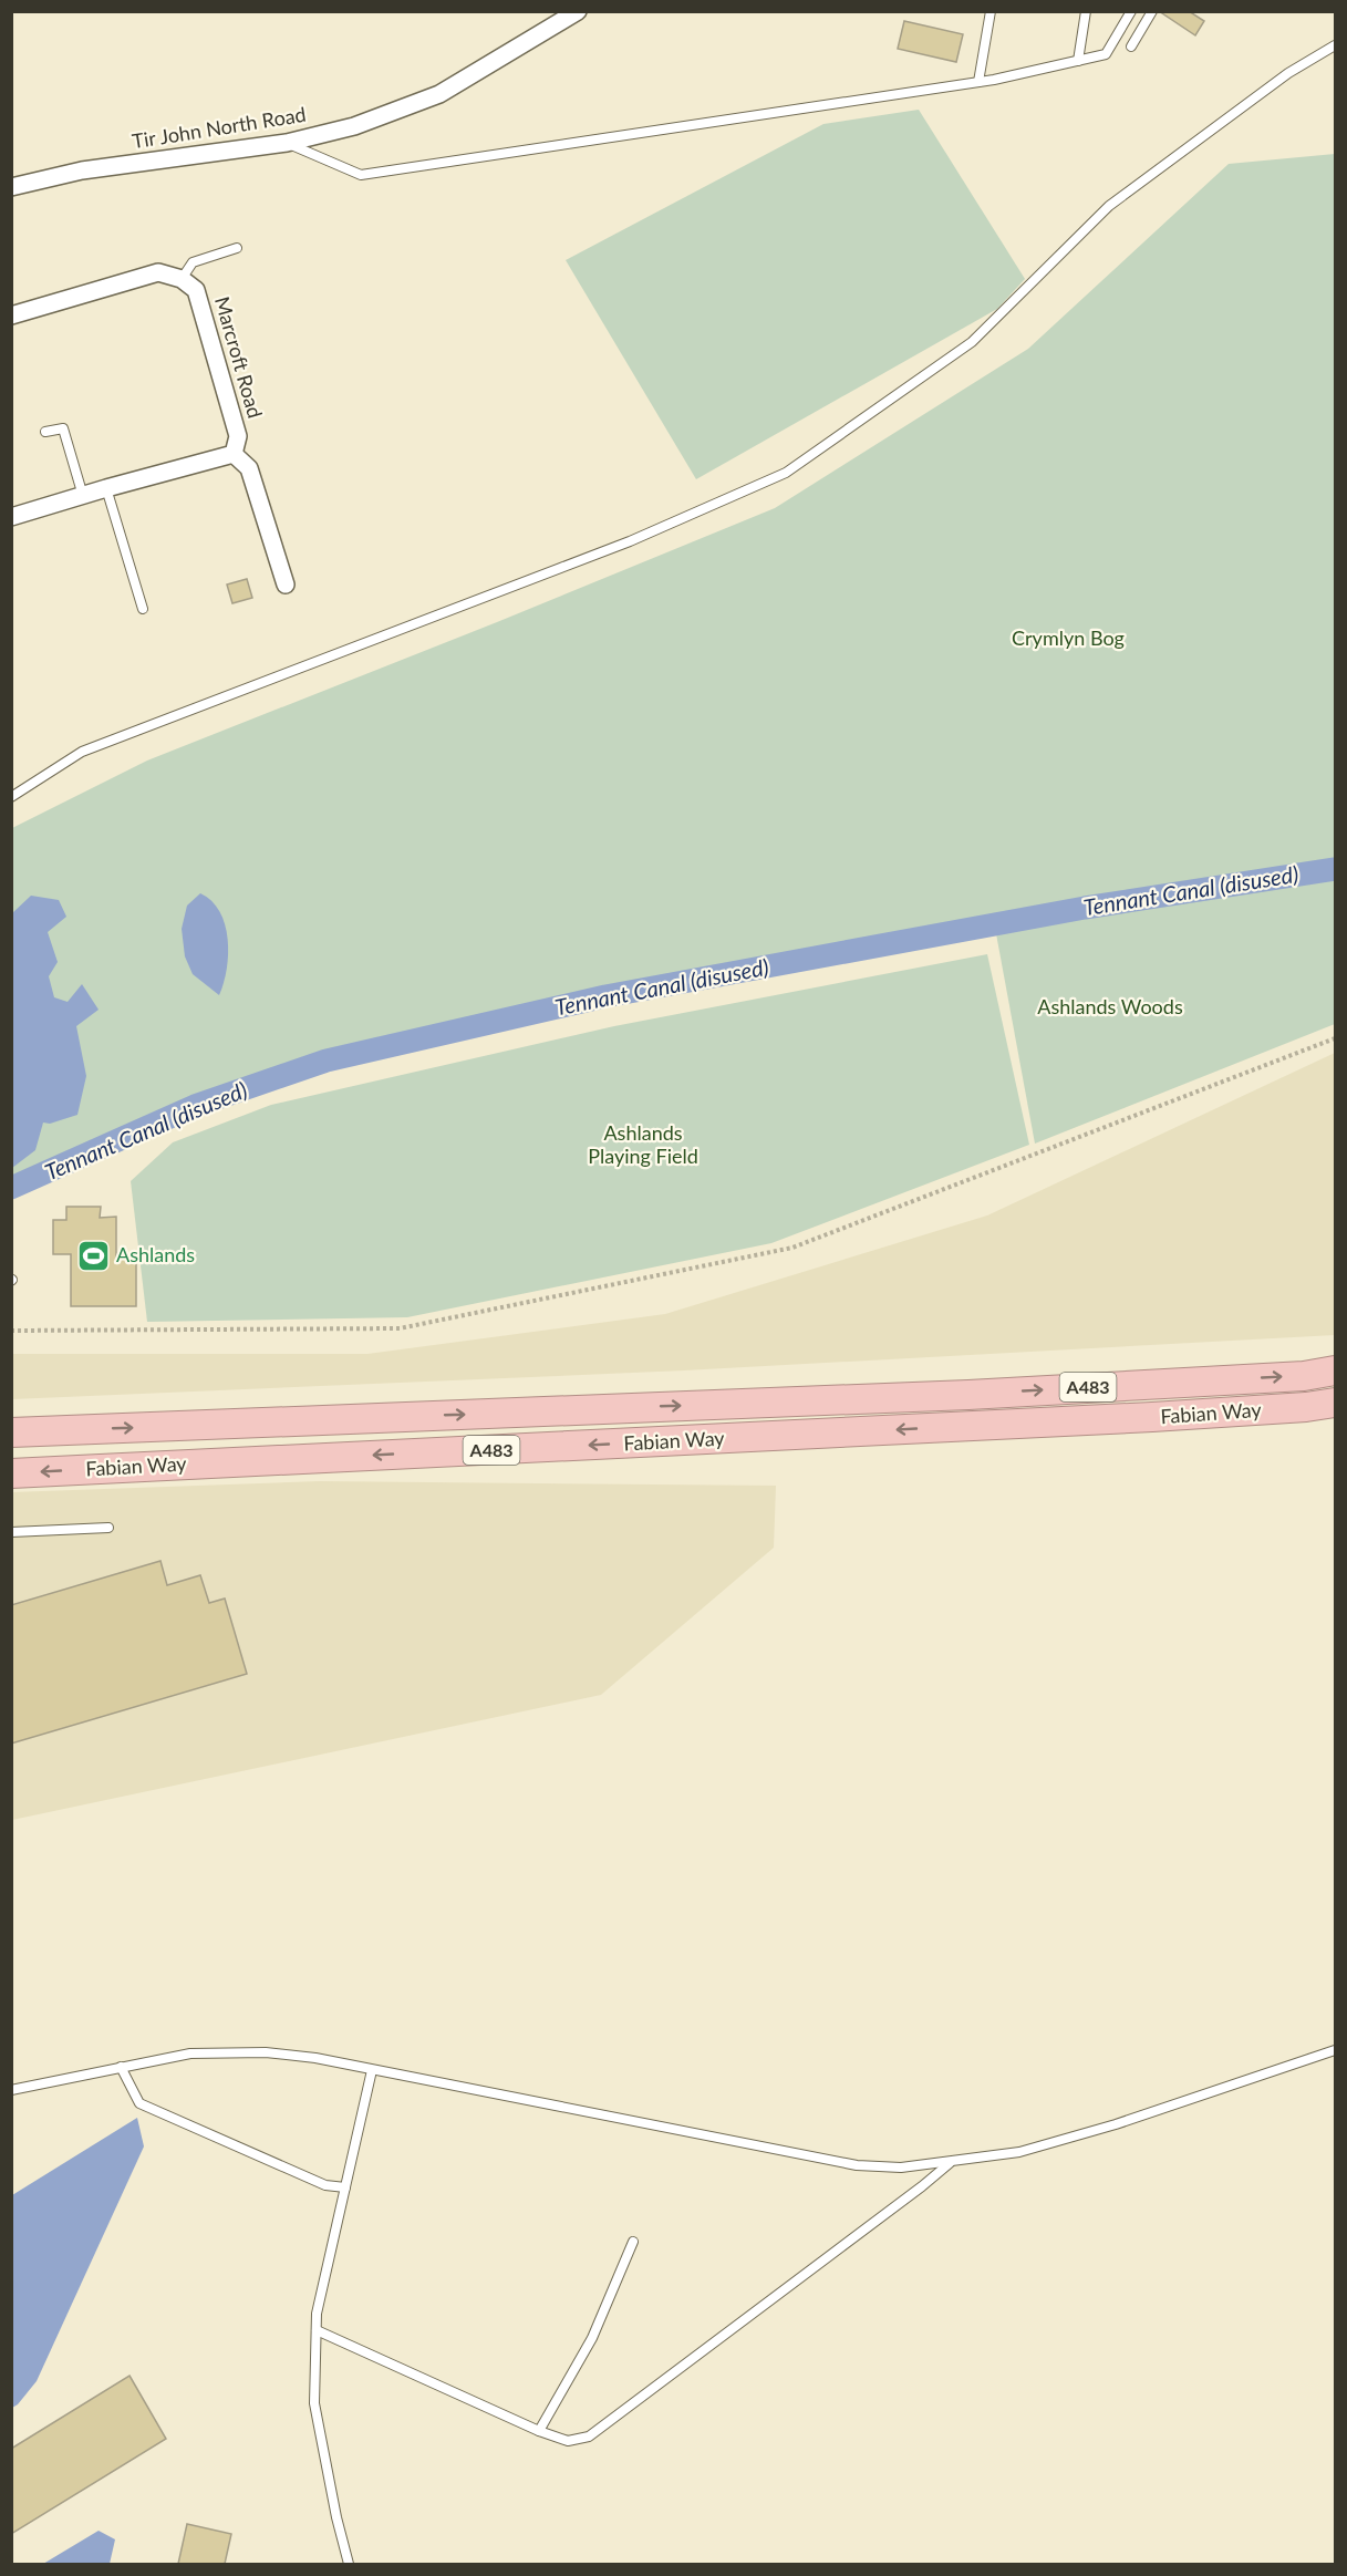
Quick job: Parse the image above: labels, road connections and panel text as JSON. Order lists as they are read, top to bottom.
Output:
{
  "streets": {
    "highway": ["A483", "Fabian Way"],
    "street": ["Tir John North Road", "Marcroft Road"]
  },
  "water": ["Tennant Canal (disused)"],
  "parks": ["Crymlyn Bog", "Ashlands Woods", "Ashlands Playing Field"],
  "places": {
    "sports": ["Ashlands"]
  }
}
